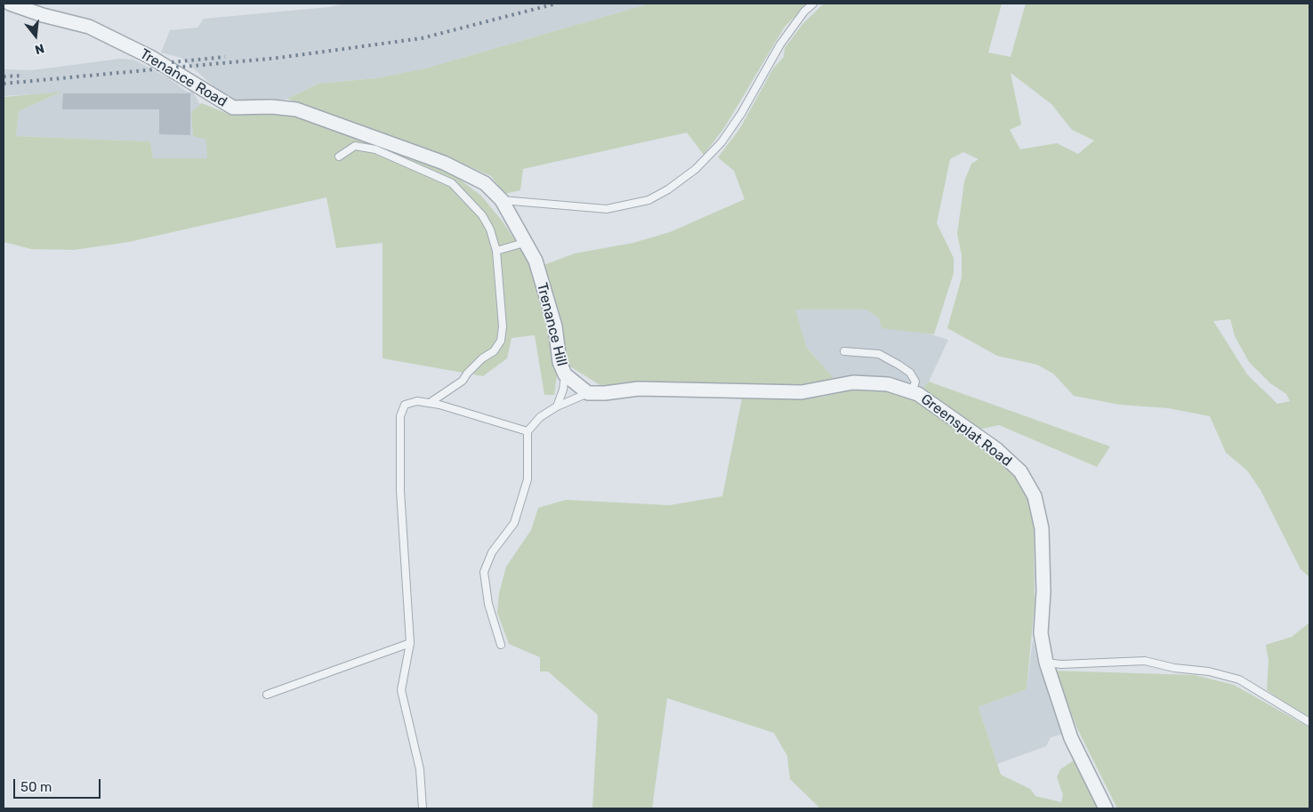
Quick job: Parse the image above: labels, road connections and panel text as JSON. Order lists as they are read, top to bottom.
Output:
{
  "streets": {
    "street": ["Trenance Road", "Trenance Hill", "Greensplat Road"]
  },
  "crossings": [
    ["Trenance Road", "Trenance Hill"]
  ],
  "scale_bar": "50 m",
  "north": "bottom"
}
